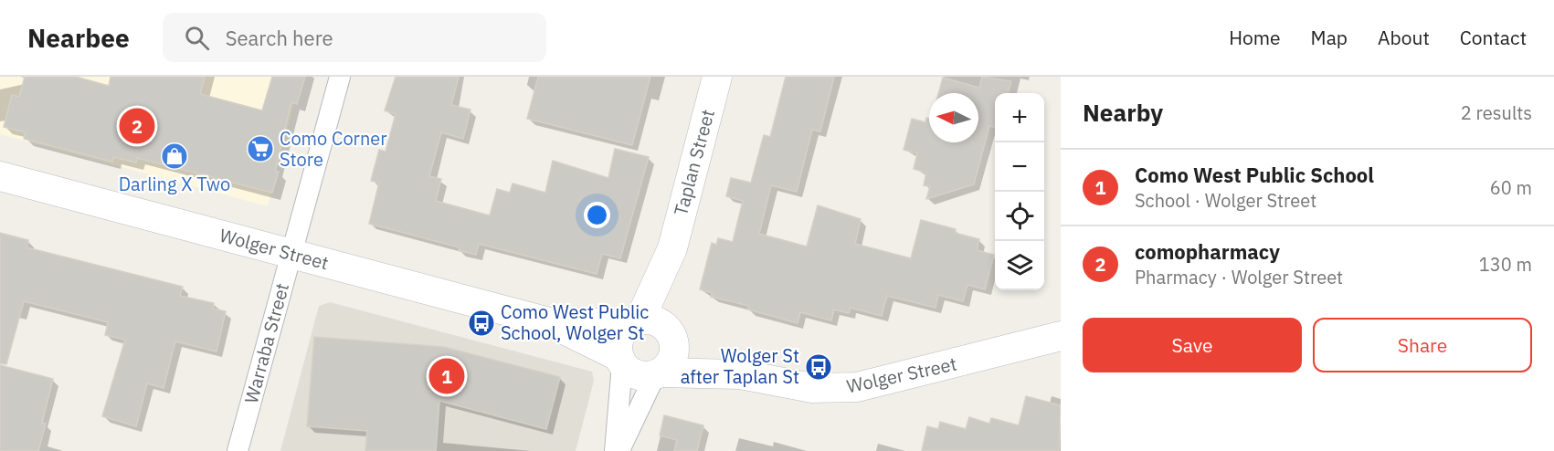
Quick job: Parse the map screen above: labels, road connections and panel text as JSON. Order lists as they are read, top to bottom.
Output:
{
  "streets": {
    "street": ["Taplan Street", "Wolger Street", "Warraba Street"]
  },
  "crossings": [
    ["Taplan Street", "Wolger Street"],
    ["Wolger Street", "Warraba Street"]
  ],
  "places": {
    "supermarket": ["Como Corner Store"],
    "shop": ["Darling X Two"],
    "bus stop": ["Como West Public School, Wolger St", "Wolger St after Taplan St"]
  },
  "north": "left",
  "page": {
    "header": "Nearbee",
    "search": "Search here",
    "nav": [
      "Home",
      "Map",
      "About",
      "Contact"
    ],
    "heading": ["Nearby", "2 results"],
    "map_buttons": ["+", "−"],
    "pins": ["2", "1"],
    "list": [
      {
        "mark": "1",
        "name": "Como West Public School",
        "note": "School · Wolger Street",
        "value": "60 m"
      },
      {
        "mark": "2",
        "name": "comopharmacy",
        "note": "Pharmacy · Wolger Street",
        "value": "130 m"
      }
    ],
    "buttons": ["Save", "Share"]
  }
}
